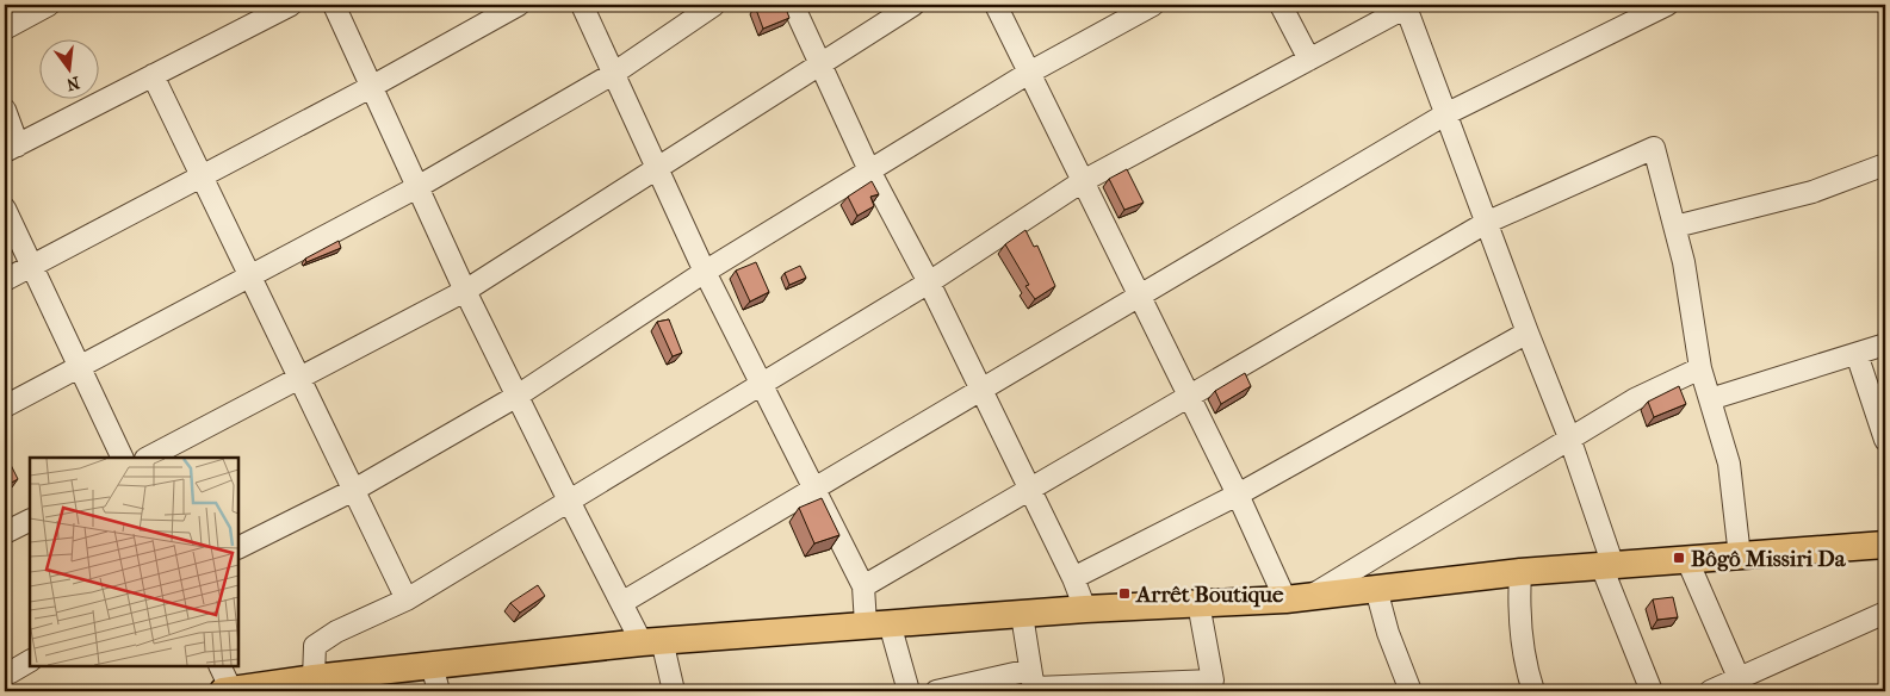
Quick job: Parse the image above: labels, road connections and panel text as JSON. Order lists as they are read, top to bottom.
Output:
{
  "places": {
    "transit": ["Bôgô Missiri Da", "Arrêt Boutique"]
  },
  "north": "bottom"
}
